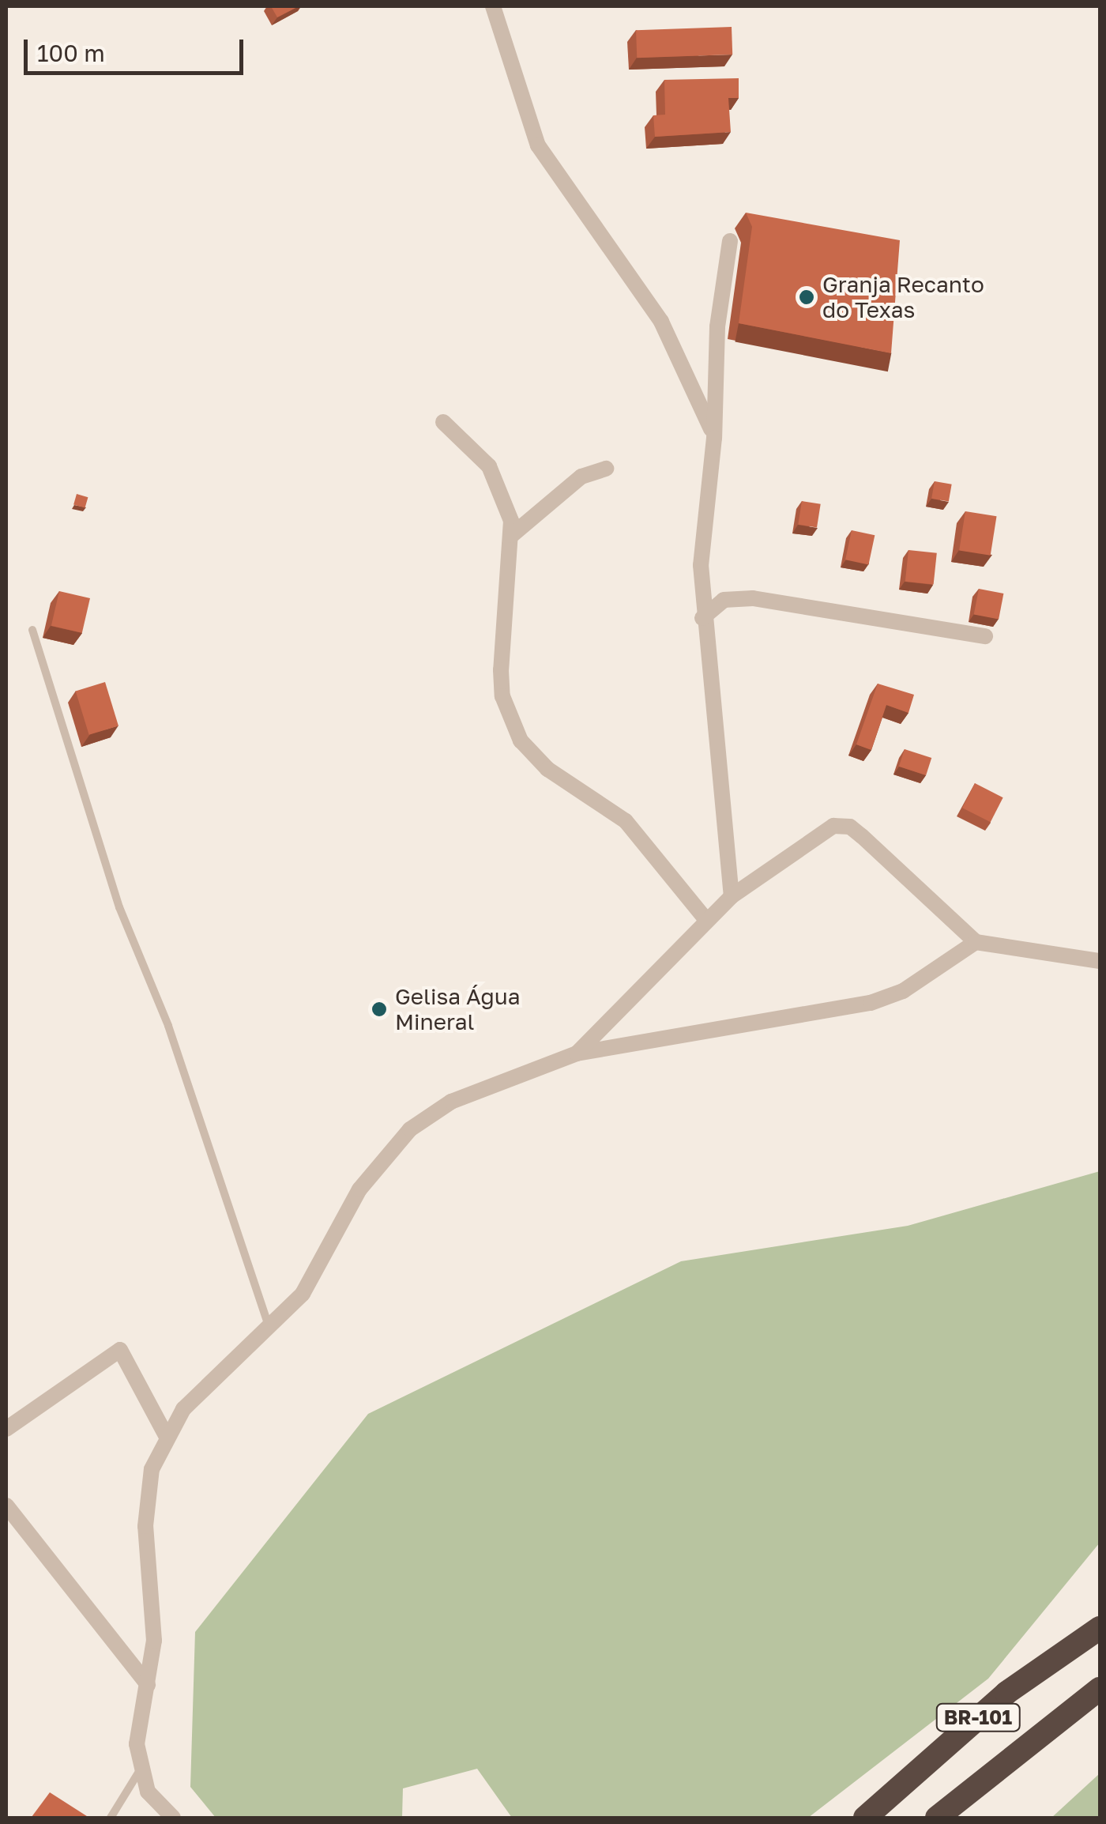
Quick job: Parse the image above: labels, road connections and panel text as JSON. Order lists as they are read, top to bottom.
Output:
{
  "streets": {
    "highway": ["BR-101"]
  },
  "places": ["Granja Recanto do Texas", "Gelisa Água Mineral"],
  "scale_bar": "100 m"
}
